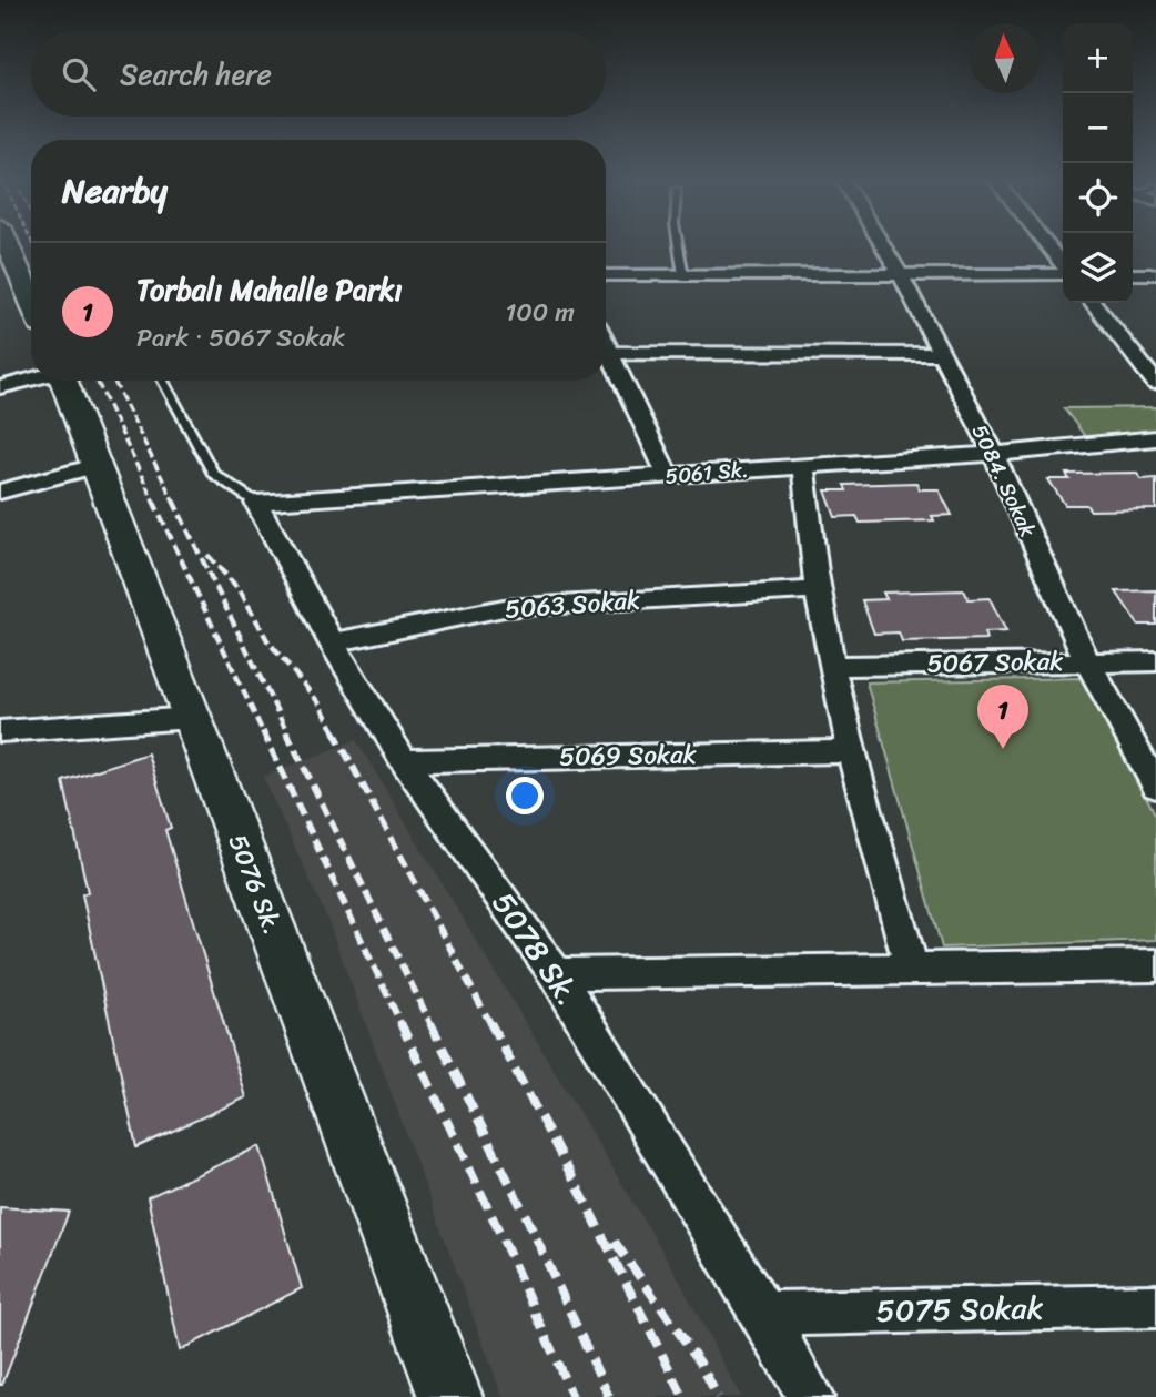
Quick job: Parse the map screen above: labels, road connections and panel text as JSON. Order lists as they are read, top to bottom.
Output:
{
  "streets": {
    "street": [
      "5061 Sk.",
      "5084. Sokak",
      "5063 Sokak",
      "5067 Sokak",
      "5069 Sokak",
      "5076 Sk.",
      "5078 Sk.",
      "5075 Sokak"
    ]
  },
  "crossings": [
    ["5061 Sk.", "5084. Sokak"],
    ["5061 Sk.", "5078 Sk."],
    ["5084. Sokak", "5067 Sokak"],
    ["5063 Sokak", "5078 Sk."],
    ["5069 Sokak", "5078 Sk."],
    ["5078 Sk.", "5075 Sokak"]
  ],
  "north": "top",
  "page": {
    "map_buttons": ["+", "−"],
    "search": "Search here",
    "heading": "Nearby",
    "list": [
      {
        "mark": "1",
        "name": "Torbalı Mahalle Parkı",
        "note": "Park · 5067 Sokak",
        "value": "100 m"
      }
    ],
    "pins": "1"
  }
}
